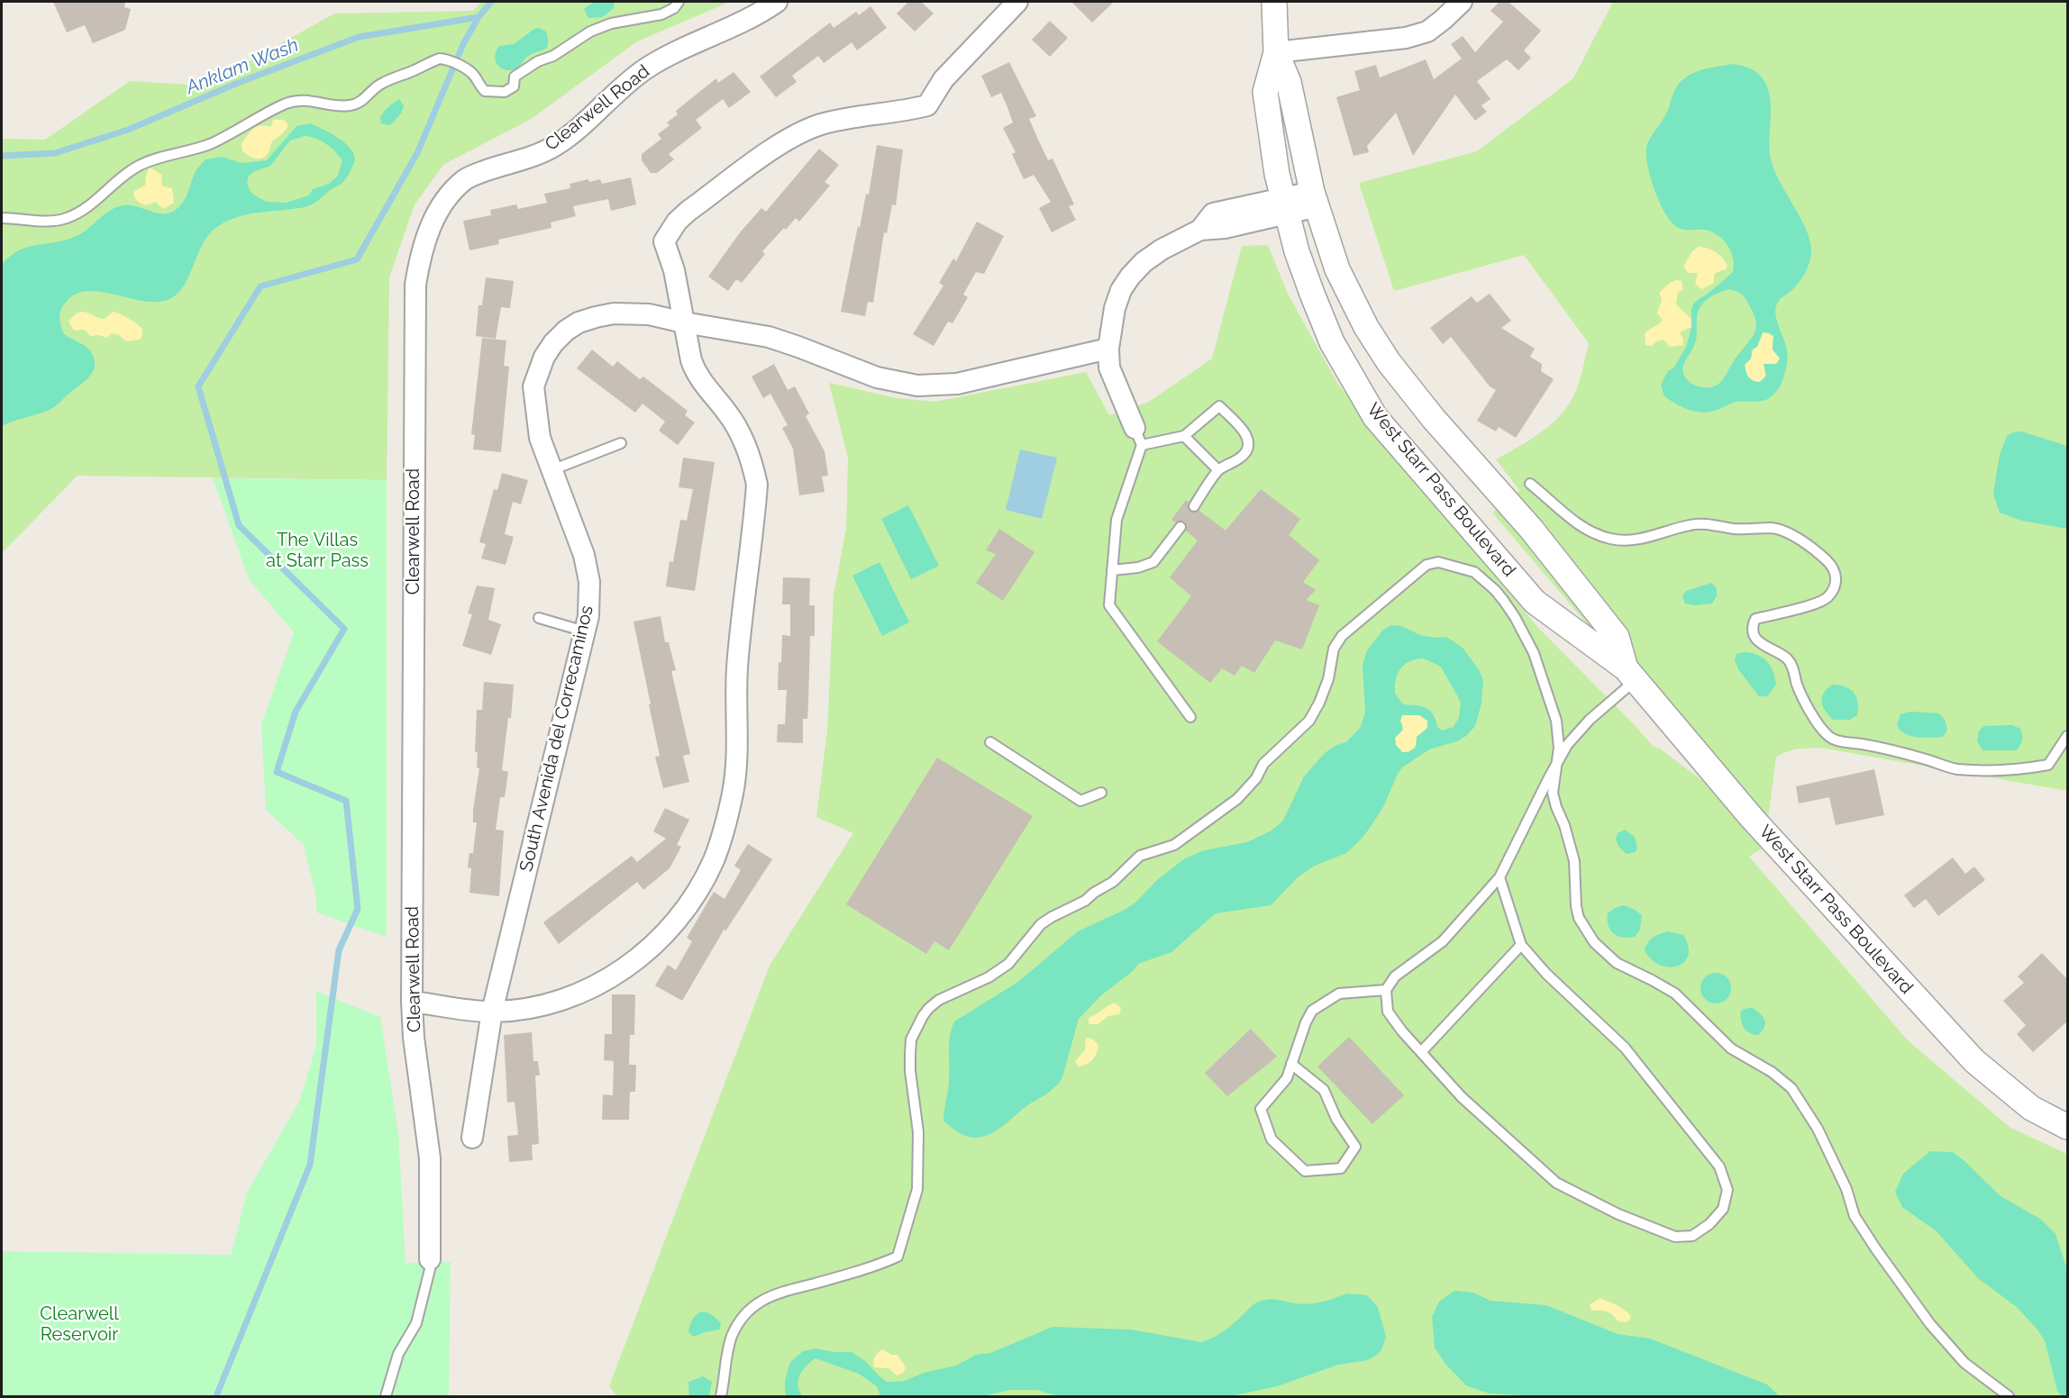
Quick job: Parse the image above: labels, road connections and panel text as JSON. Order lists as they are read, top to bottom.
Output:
{
  "streets": {
    "street": ["Clearwell Road", "West Starr Pass Boulevard", "South Avenida del Correcaminos"]
  },
  "water": ["Anklam Wash"],
  "parks": ["The Villas at Starr Pass", "Clearwell Reservoir"]
}
